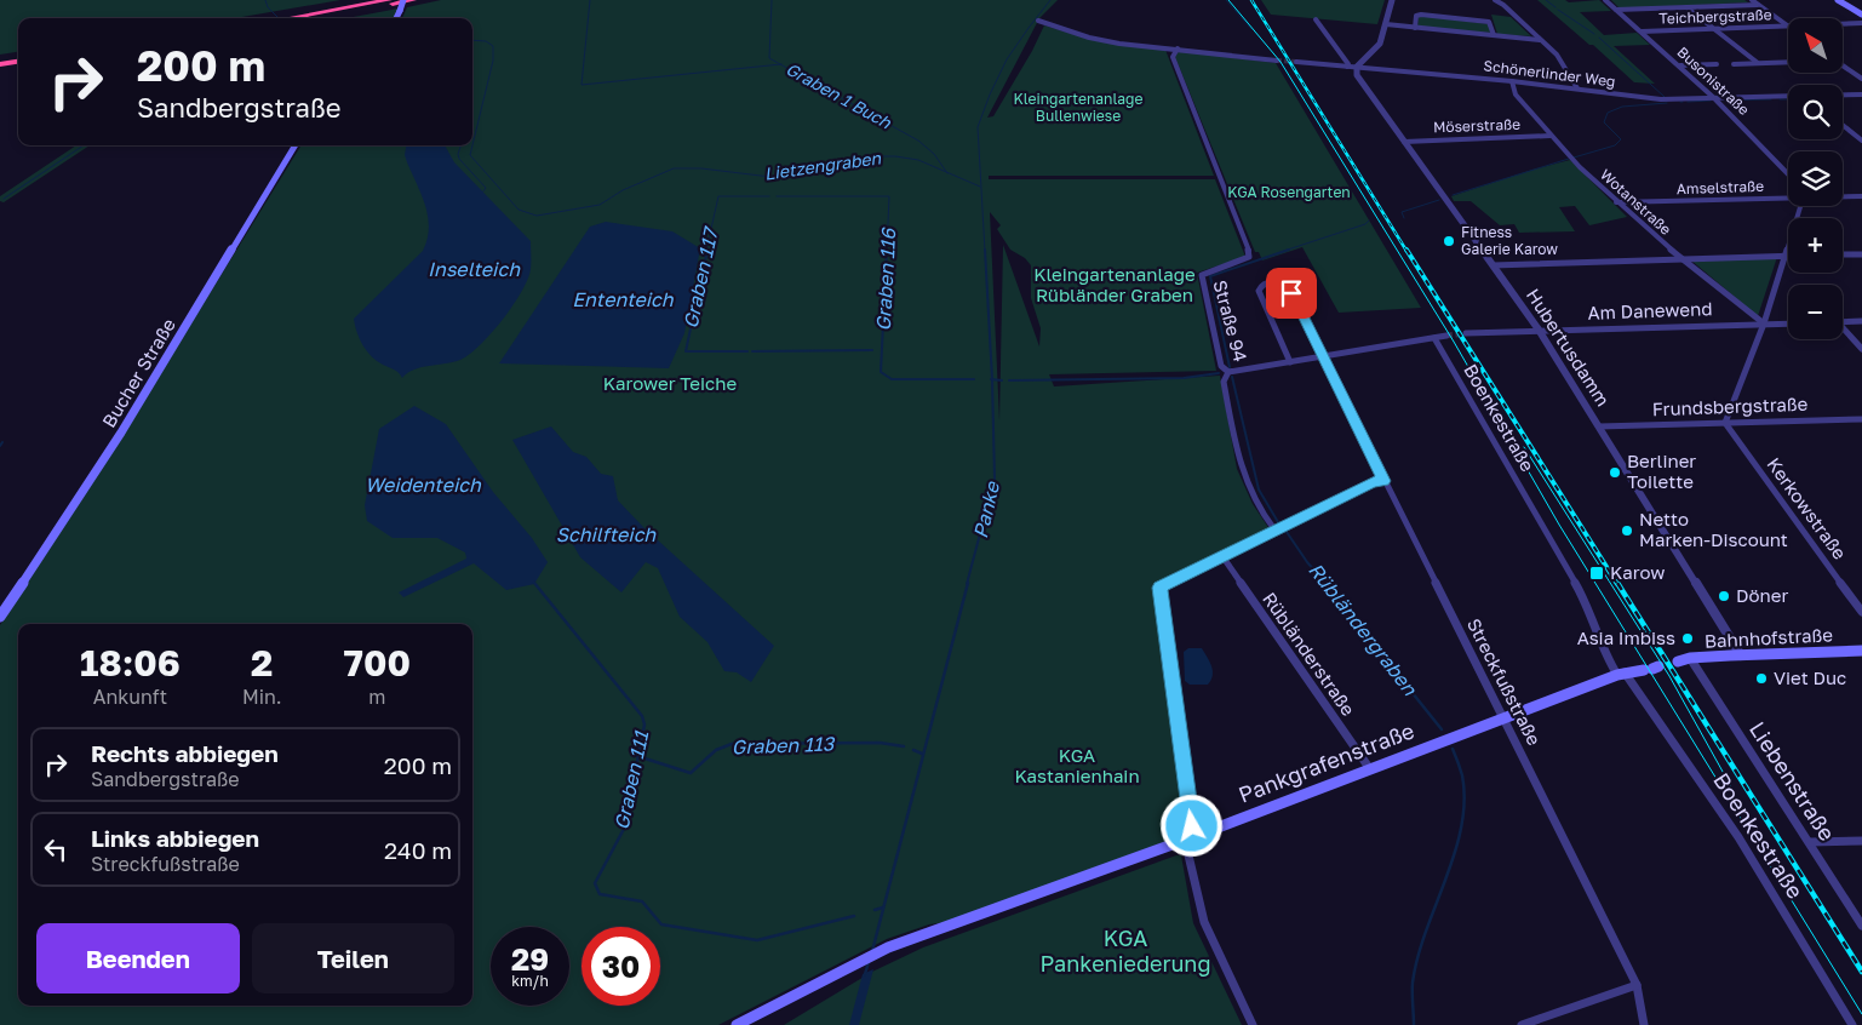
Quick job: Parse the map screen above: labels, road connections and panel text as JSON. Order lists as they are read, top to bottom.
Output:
{
  "streets": {
    "main road": ["Bucher Straße", "Bahnhofstraße", "Pankgrafenstraße"],
    "street": [
      "Teichbergstraße",
      "Schönerlinder Weg",
      "Busonistraße",
      "Möserstraße",
      "Amselstraße",
      "Wotanstraße",
      "Am Danewend",
      "Straße 94",
      "Hubertusdamm",
      "Frundsbergstraße",
      "Boenkestraße",
      "Kerkowstraße",
      "Rübländerstraße",
      "Streckfußstraße",
      "Liebenstraße"
    ]
  },
  "crossings": [
    ["Teichbergstraße", "Busonistraße"],
    ["Schönerlinder Weg", "Busonistraße"],
    ["Schönerlinder Weg", "Wotanstraße"],
    ["Schönerlinder Weg", "Hubertusdamm"],
    ["Möserstraße", "Wotanstraße"],
    ["Möserstraße", "Hubertusdamm"],
    ["Amselstraße", "Wotanstraße"],
    ["Wotanstraße", "Am Danewend"],
    ["Am Danewend", "Hubertusdamm"],
    ["Hubertusdamm", "Frundsbergstraße"],
    ["Hubertusdamm", "Bahnhofstraße"],
    ["Frundsbergstraße", "Kerkowstraße"],
    ["Boenkestraße", "Pankgrafenstraße"],
    ["Bahnhofstraße", "Liebenstraße"],
    ["Rübländerstraße", "Pankgrafenstraße"],
    ["Streckfußstraße", "Pankgrafenstraße"]
  ],
  "water": [
    "Graben 1 Buch",
    "Lietzengraben",
    "Inselteich",
    "Graben 117",
    "Graben 116",
    "Ententeich",
    "Weidenteich",
    "Panke",
    "Schilfteich",
    "Rübländergraben",
    "Graben 113",
    "Graben 111"
  ],
  "parks": [
    "Kleingartenanlage Bullenwiese",
    "KGA Rosengarten",
    "Kleingartenanlage Rübländer Graben",
    "Karower Teiche",
    "KGA Kastanienhain",
    "KGA Pankeniederung"
  ],
  "places": {
    "other": [
      "Fitness Galerie Karow",
      "Berliner Toilette",
      "Netto Marken-Discount",
      "Döner",
      "Asia Imbiss",
      "Viet Duc"
    ],
    "transit": ["Karow"]
  },
  "north": "top left",
  "page": {
    "map_buttons": ["+", "−"],
    "turn": ["200 m", "Sandbergstraße"],
    "eta": [
      "18:06",
      "Ankunft",
      "2",
      "Min.",
      "700",
      "m"
    ],
    "list": [
      {
        "name": "Rechts abbiegen",
        "note": "Sandbergstraße",
        "value": "200 m"
      },
      {
        "name": "Links abbiegen",
        "note": "Streckfußstraße",
        "value": "240 m"
      }
    ],
    "buttons": ["Beenden", "Teilen"],
    "speed": "29 km/h",
    "limit": "30"
  }
}
